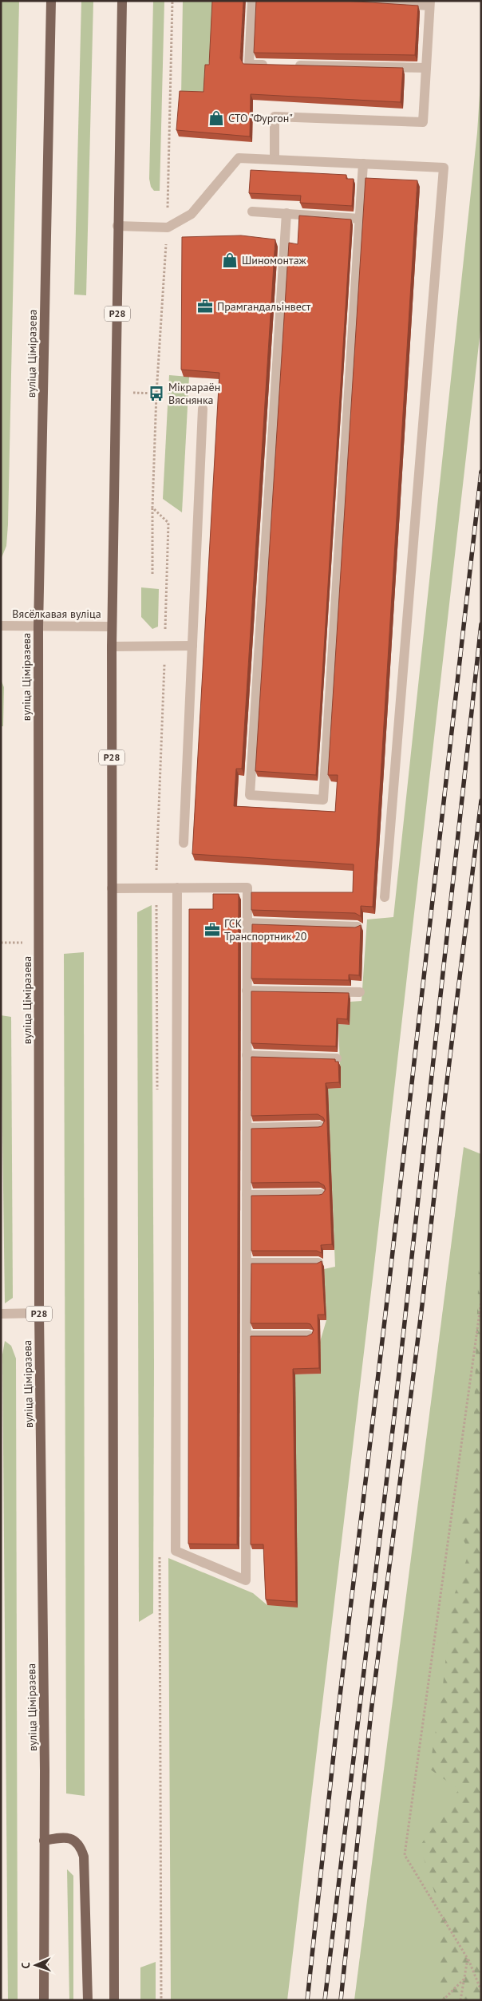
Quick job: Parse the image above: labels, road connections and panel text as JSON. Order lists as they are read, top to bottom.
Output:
{
  "streets": {
    "main road": ["Р28", "вуліца Ціміразева"],
    "street": ["Вясёлкавая вуліца"]
  },
  "crossings": [
    ["Р28", "Вясёлкавая вуліца"],
    ["вуліца Ціміразева", "Вясёлкавая вуліца"]
  ],
  "places": {
    "shop": ["СТО \"Фургон\"", "Шиномонтаж"],
    "office": ["Прамгандальінвест", "ГСК Транспортник 20"],
    "bus stop": ["Мікрараён Вяснянка"]
  },
  "north": "left"
}
